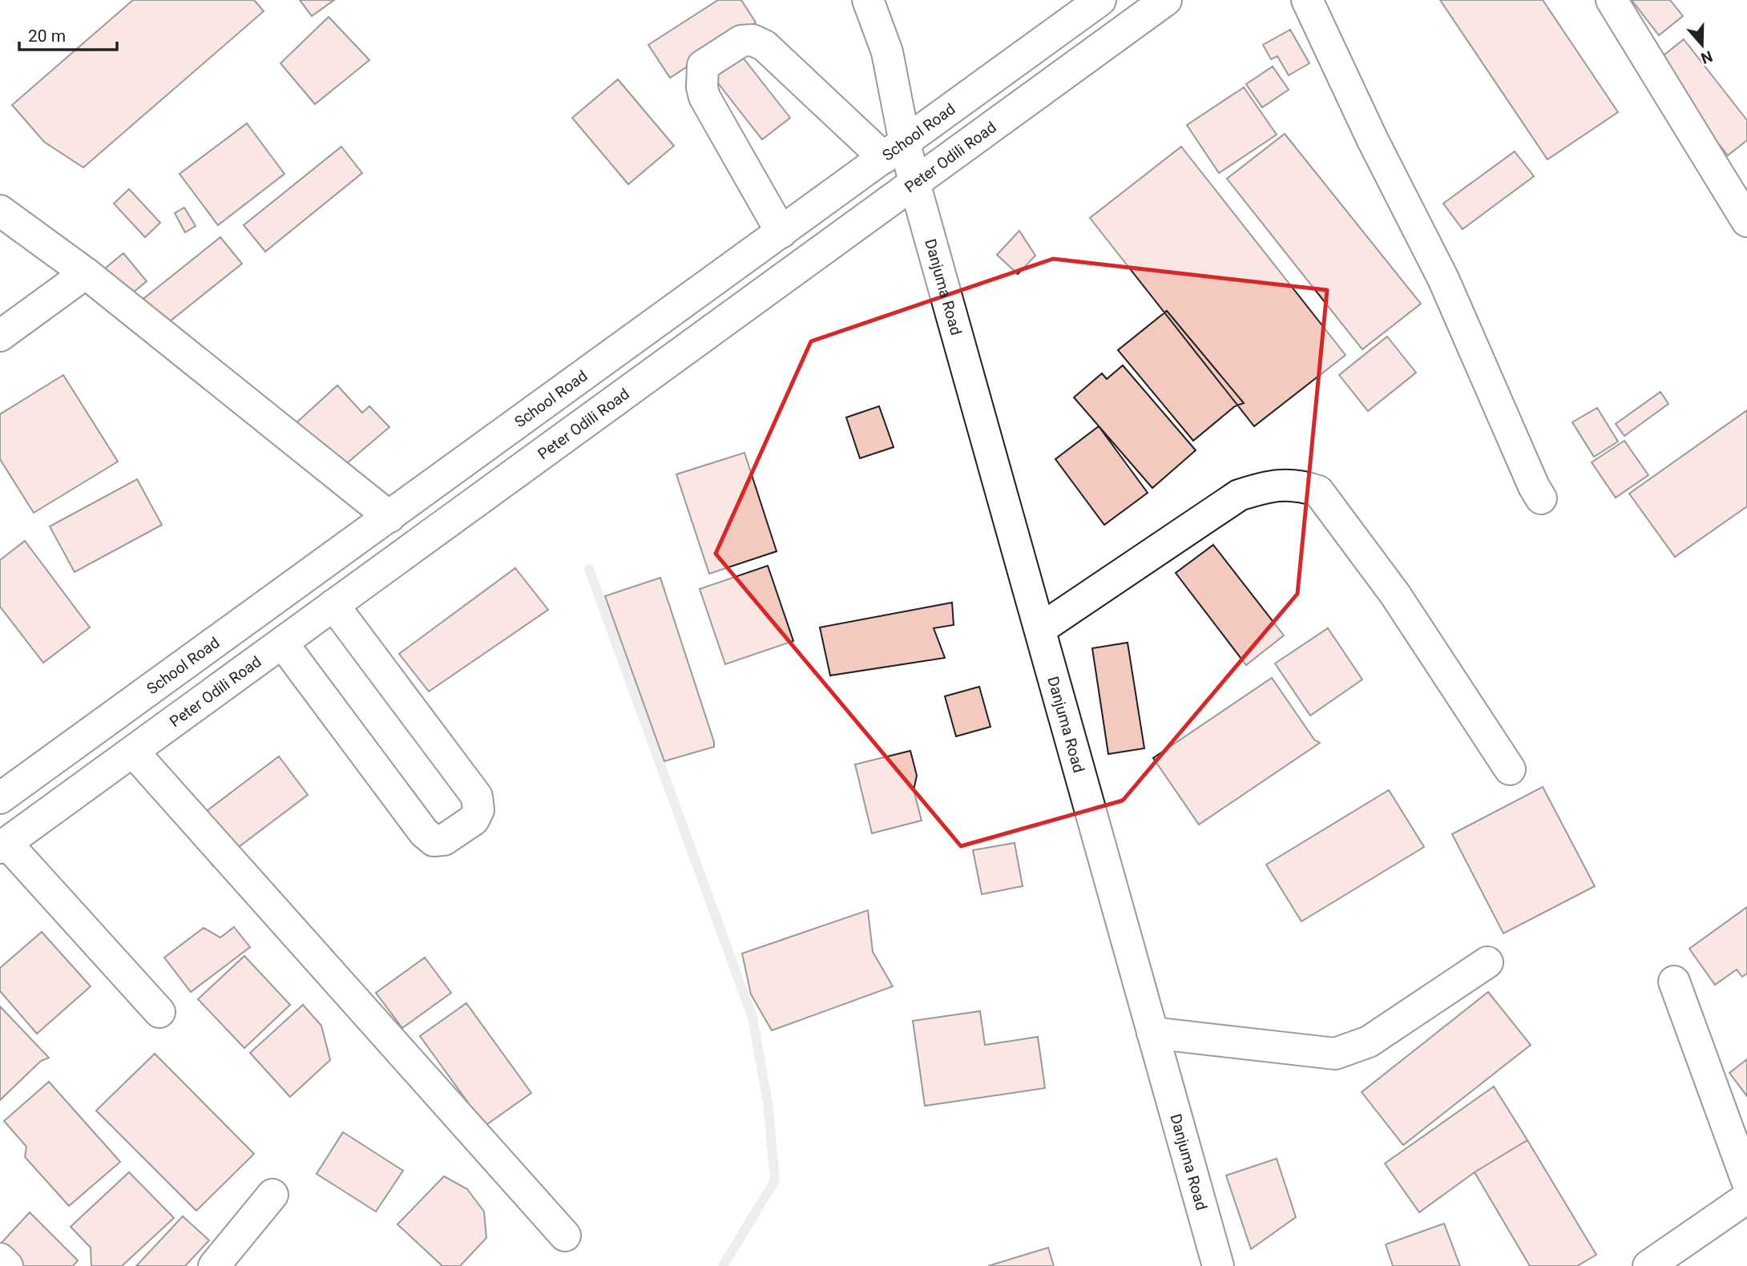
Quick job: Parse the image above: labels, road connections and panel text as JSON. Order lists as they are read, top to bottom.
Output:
{
  "streets": {
    "street": ["School Road", "Peter Odili Road", "Danjuma Road"]
  },
  "crossings": [
    ["School Road", "Danjuma Road"],
    ["Peter Odili Road", "Danjuma Road"]
  ],
  "scale_bar": "20 m",
  "north": "bottom"
}
